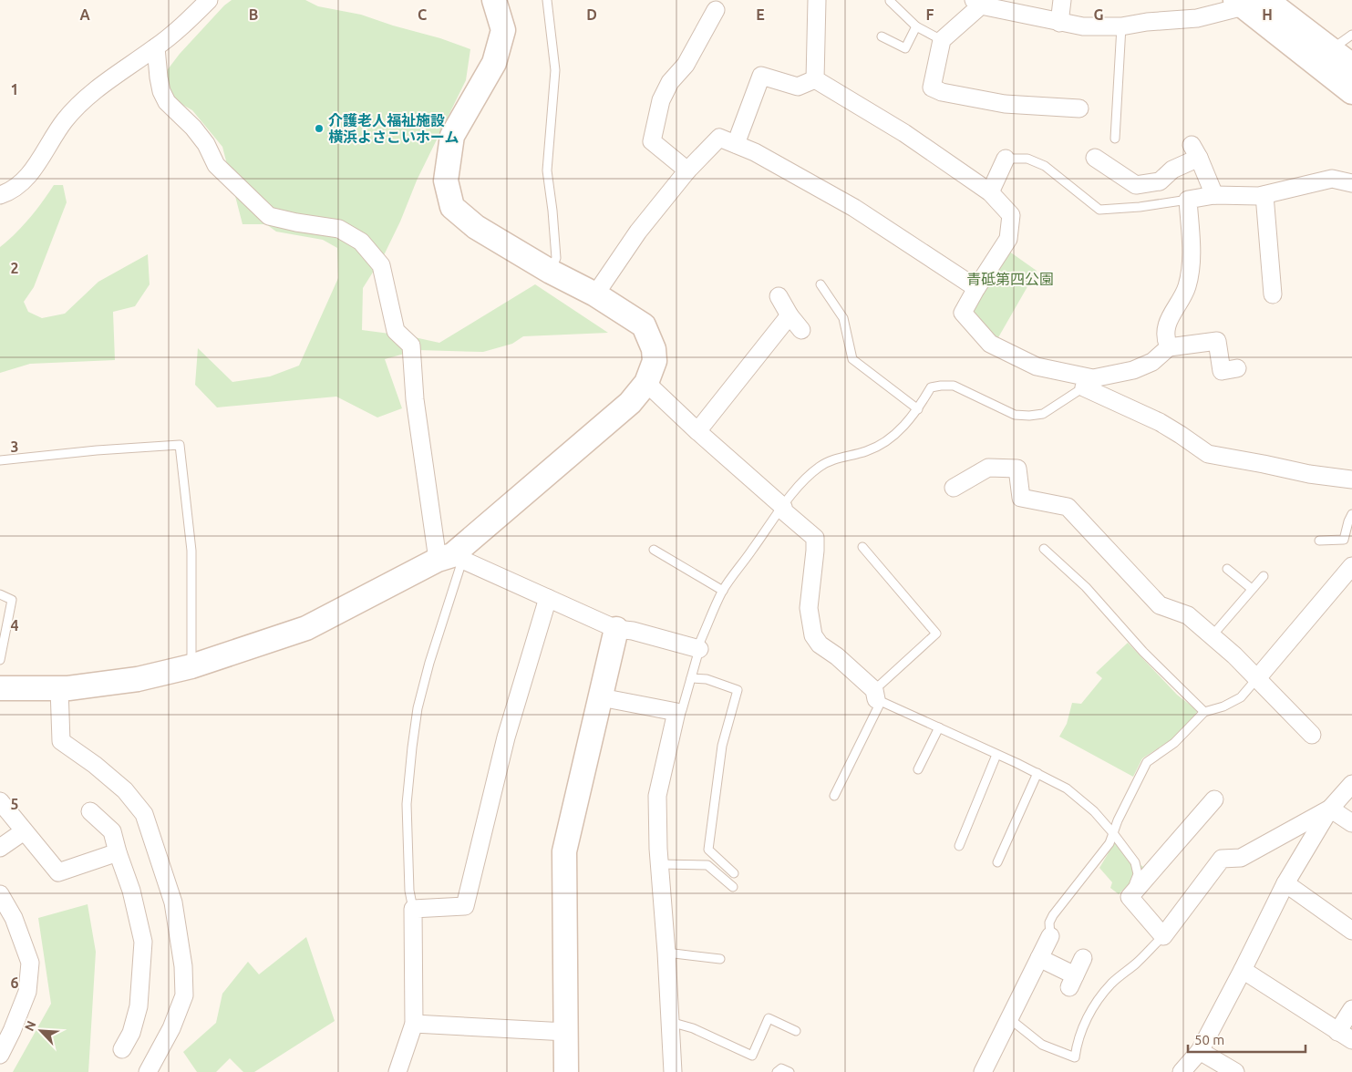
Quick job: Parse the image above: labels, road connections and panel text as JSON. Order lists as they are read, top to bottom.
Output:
{
  "parks": ["青砥第四公園"],
  "places": ["介護老人福祉施設 横浜よさこいホーム"],
  "scale_bar": "50 m",
  "north": "top left",
  "grid": {
    "columns": [
      "A",
      "B",
      "C",
      "D",
      "E",
      "F",
      "G",
      "H"
    ],
    "rows": [
      "1",
      "2",
      "3",
      "4",
      "5",
      "6"
    ]
  }
}
